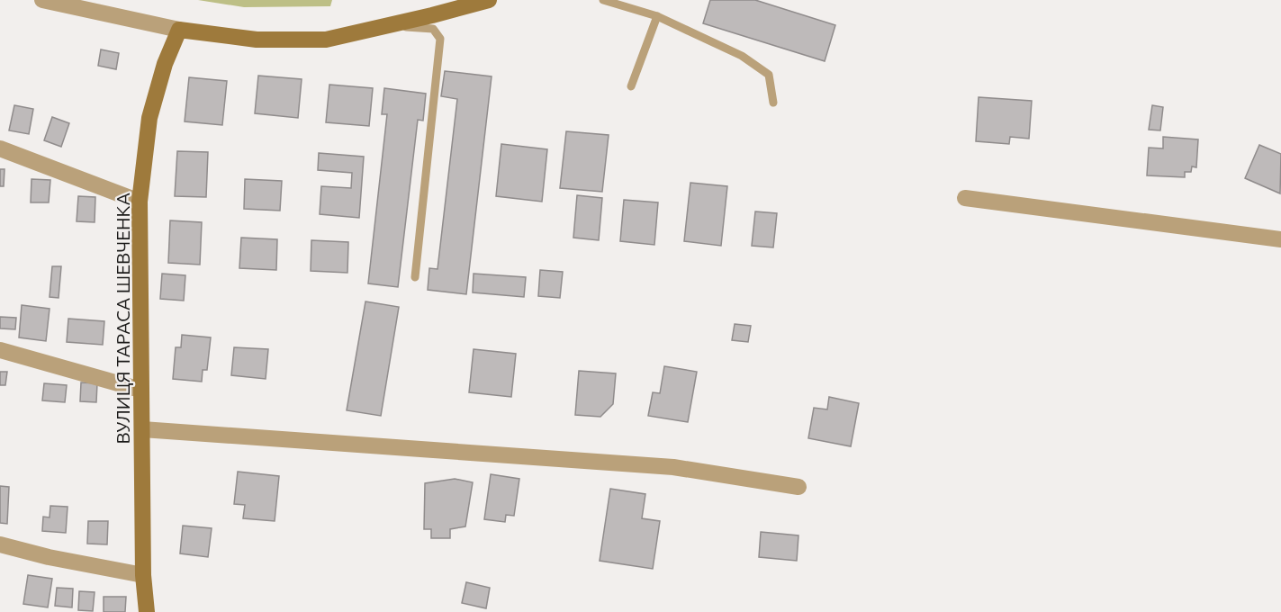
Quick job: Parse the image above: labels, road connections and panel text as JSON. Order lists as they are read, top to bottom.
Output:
{
  "streets": {
    "street": ["ВУЛИЦЯ ТАРАСА ШЕВЧЕНКА"]
  }
}
